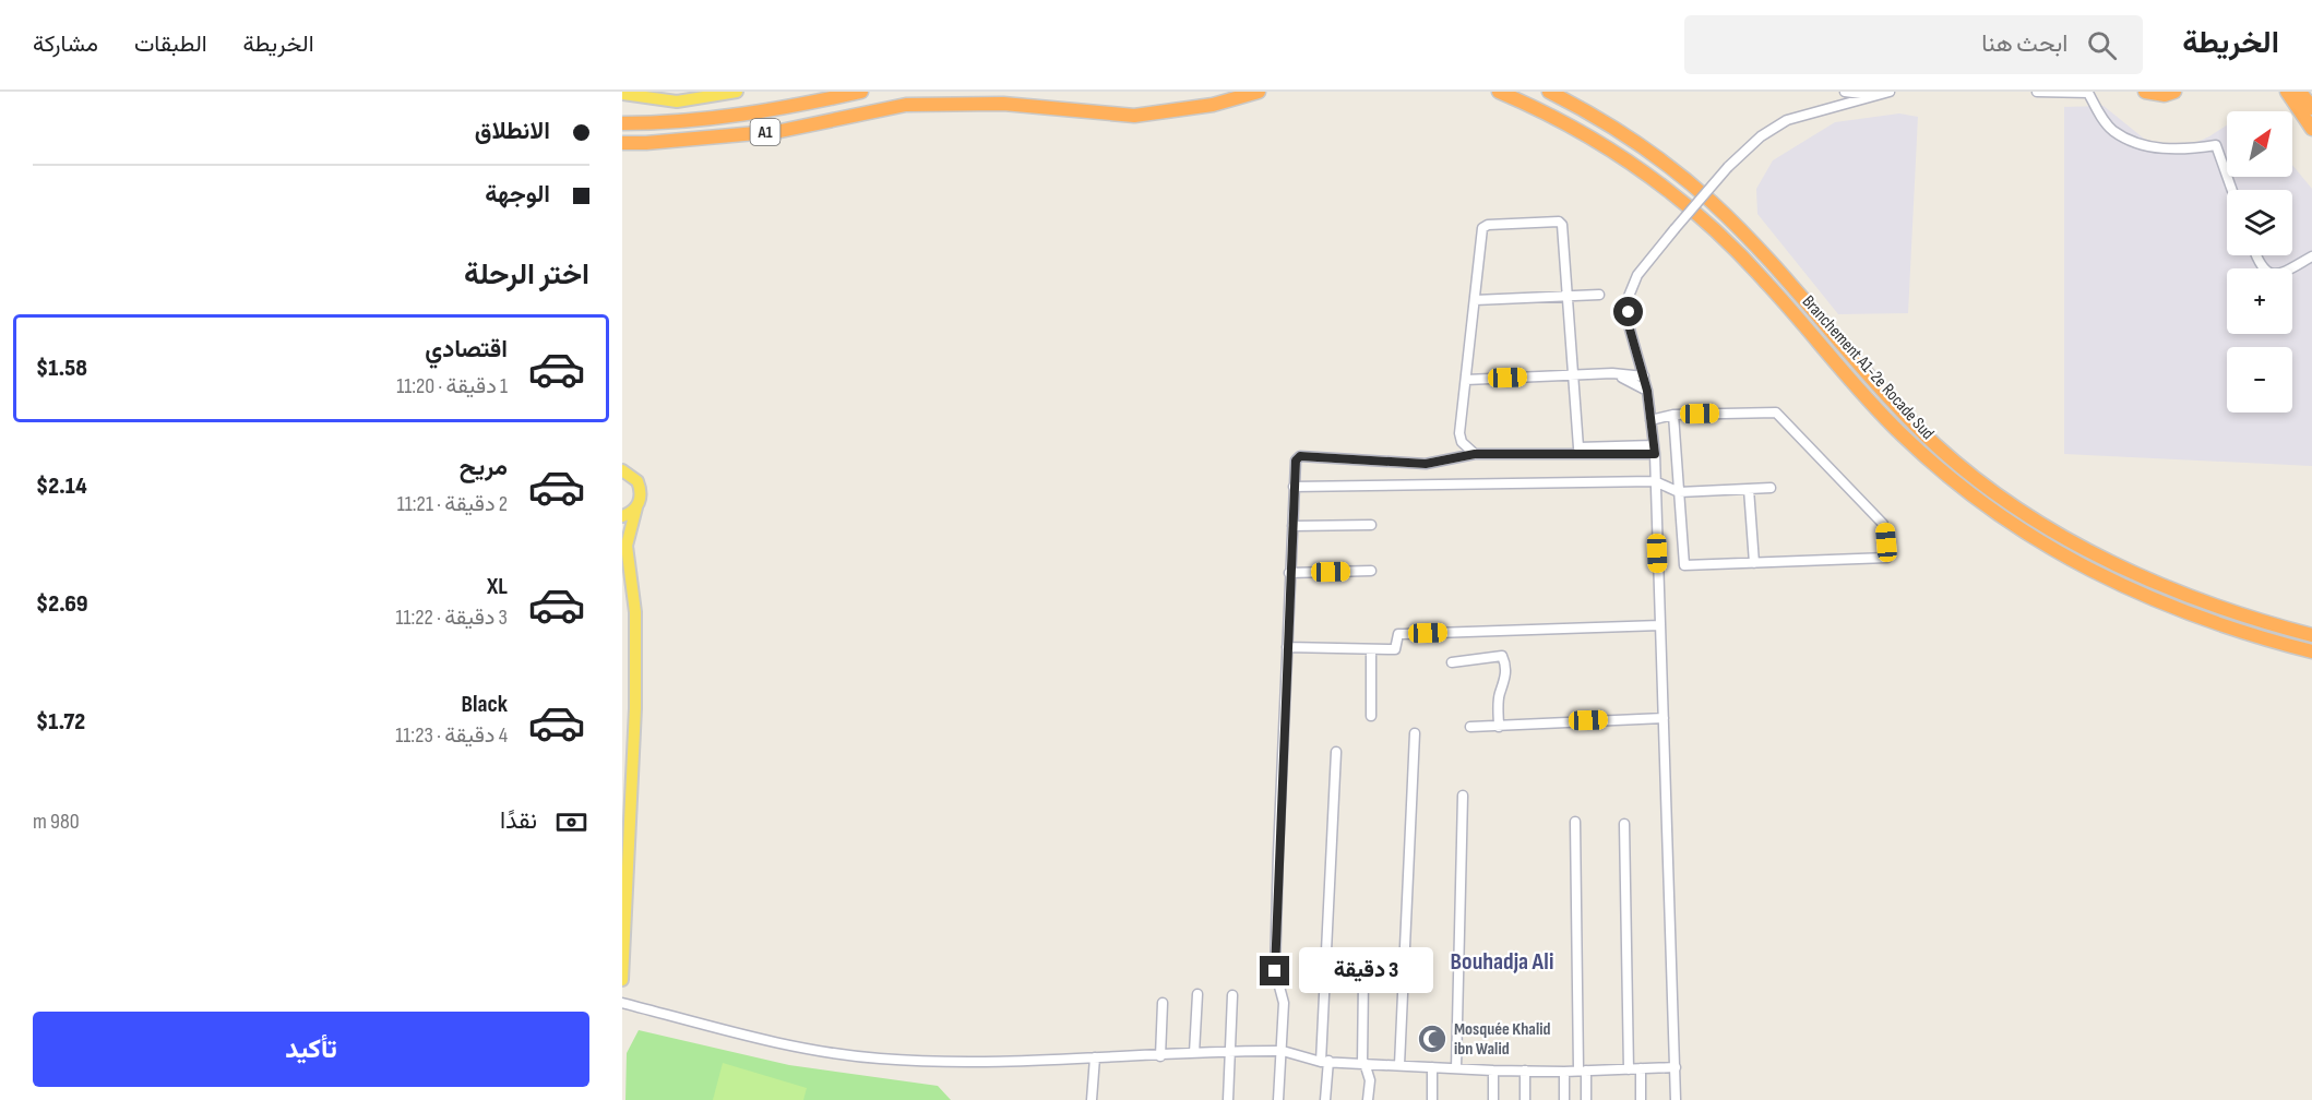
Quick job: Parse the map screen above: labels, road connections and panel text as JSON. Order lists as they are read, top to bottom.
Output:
{
  "streets": {
    "highway": ["A1", "Branchement A1-2e Rocade Sud"]
  },
  "districts": ["Bouhadja Ali"],
  "places": {
    "mosque": ["Mosquée Khalid ibn Walid"]
  },
  "north": "top right",
  "page": {
    "header": "الخريطة",
    "search": "ابحث هنا",
    "nav": ["الخريطة", "الطبقات", "مشاركة"],
    "banner": ["الانطلاق", "الوجهة"],
    "map_buttons": ["+", "−"],
    "heading": "اختر الرحلة",
    "list": [
      {
        "name": "اقتصادي",
        "note": "1 دقيقة · 11:20",
        "value": "$1.58"
      },
      {
        "name": "مريح",
        "note": "2 دقيقة · 11:21",
        "value": "$2.14"
      },
      {
        "name": "XL",
        "note": "3 دقيقة · 11:22",
        "value": "$2.69"
      },
      {
        "name": "Black",
        "note": "4 دقيقة · 11:23",
        "value": "$1.72"
      }
    ],
    "pay": ["نقدًا", "980 m"],
    "bubble": "3 دقيقة",
    "buttons": "تأكيد"
  }
}
